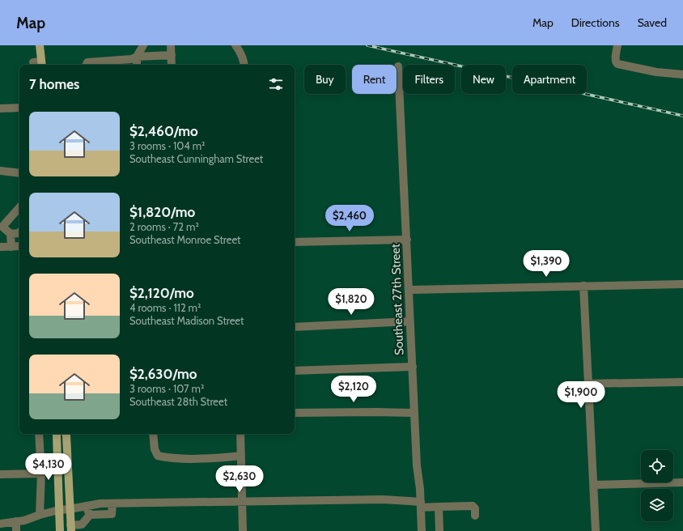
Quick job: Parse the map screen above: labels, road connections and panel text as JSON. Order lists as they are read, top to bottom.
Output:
{
  "streets": {
    "street": ["Southeast 27th Street"]
  },
  "page": {
    "header": "Map",
    "nav": ["Map", "Directions", "Saved"],
    "chip": [
      "Buy",
      "Rent",
      "Filters",
      "New",
      "Apartment"
    ],
    "heading": "7 homes",
    "list": [
      {
        "name": "$2,460/mo",
        "note": "3 rooms · 104 m² · Southeast Cunningham Street"
      },
      {
        "name": "$1,820/mo",
        "note": "2 rooms · 72 m² · Southeast Monroe Street"
      },
      {
        "name": "$2,120/mo",
        "note": "4 rooms · 112 m² · Southeast Madison Street"
      },
      {
        "name": "$2,630/mo",
        "note": "3 rooms · 107 m² · Southeast 28th Street"
      }
    ],
    "price": [
      "$2,460",
      "$1,390",
      "$1,820",
      "$2,120",
      "$1,900",
      "$4,130",
      "$2,630"
    ]
  }
}
